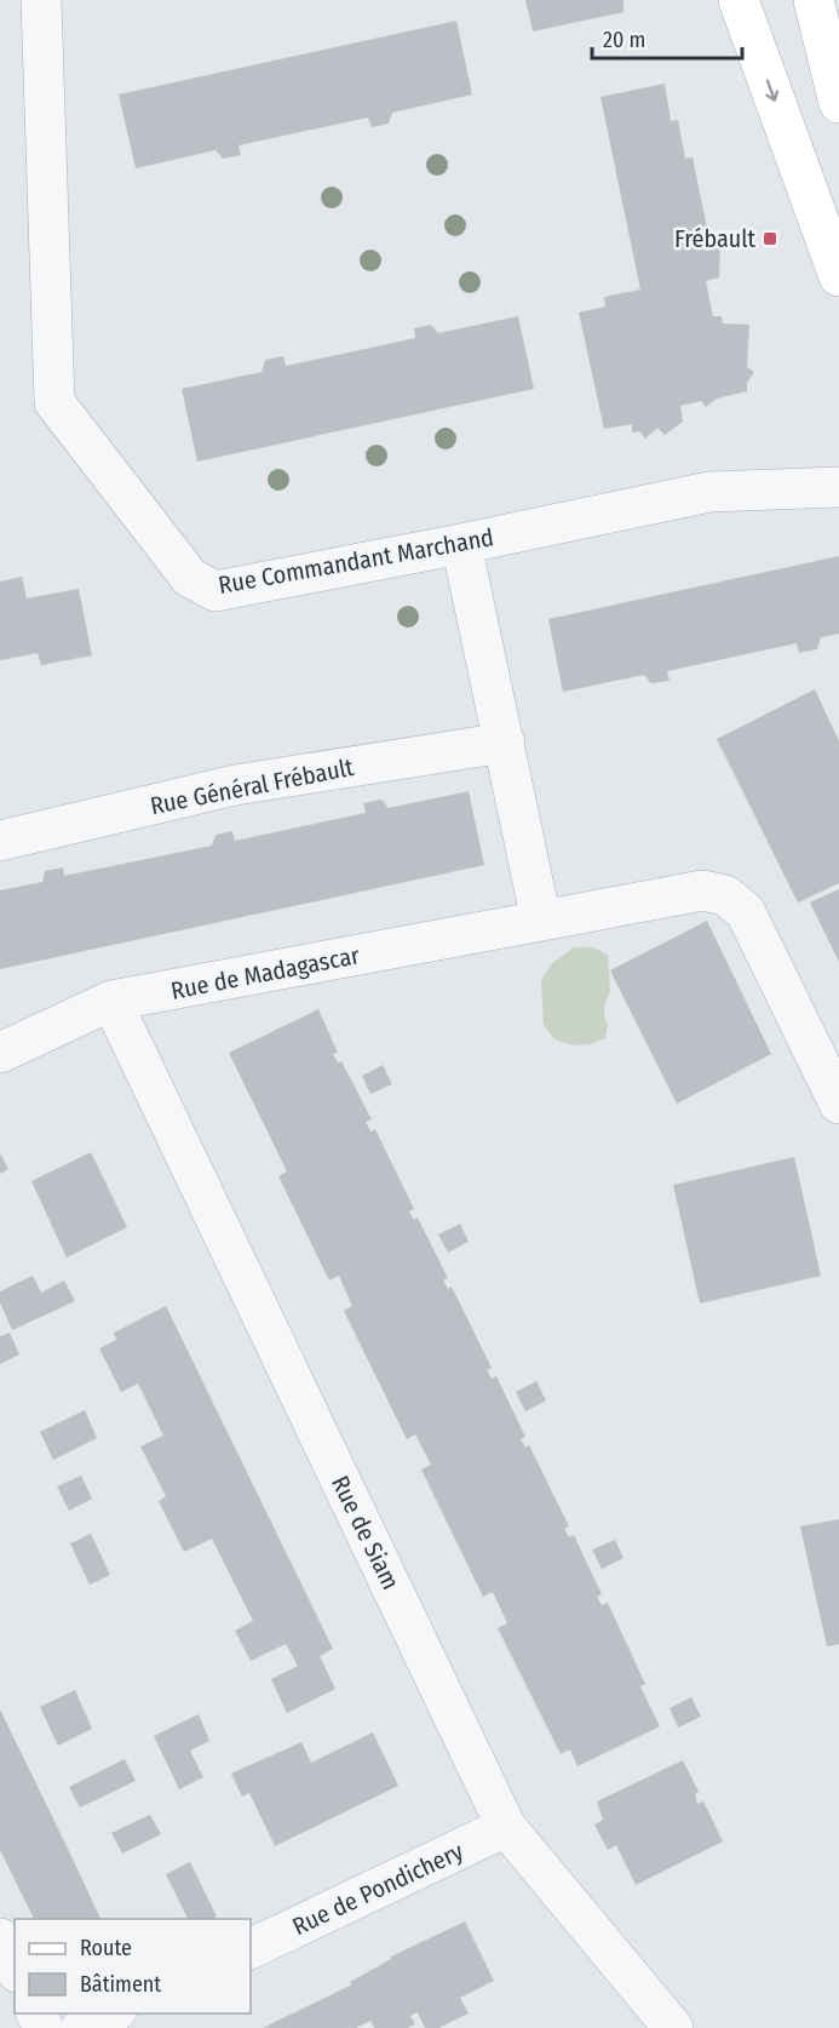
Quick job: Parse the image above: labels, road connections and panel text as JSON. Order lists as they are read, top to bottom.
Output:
{
  "streets": {
    "street": [
      "Rue Commandant Marchand",
      "Rue Général Frébault",
      "Rue de Madagascar",
      "Rue de Siam",
      "Rue de Pondichery"
    ]
  },
  "crossings": [
    ["Rue de Madagascar", "Rue de Siam"],
    ["Rue de Siam", "Rue de Pondichery"]
  ],
  "places": {
    "transit": ["Frébault"]
  },
  "legend": ["Route", "Bâtiment"],
  "scale_bar": "20 m"
}
